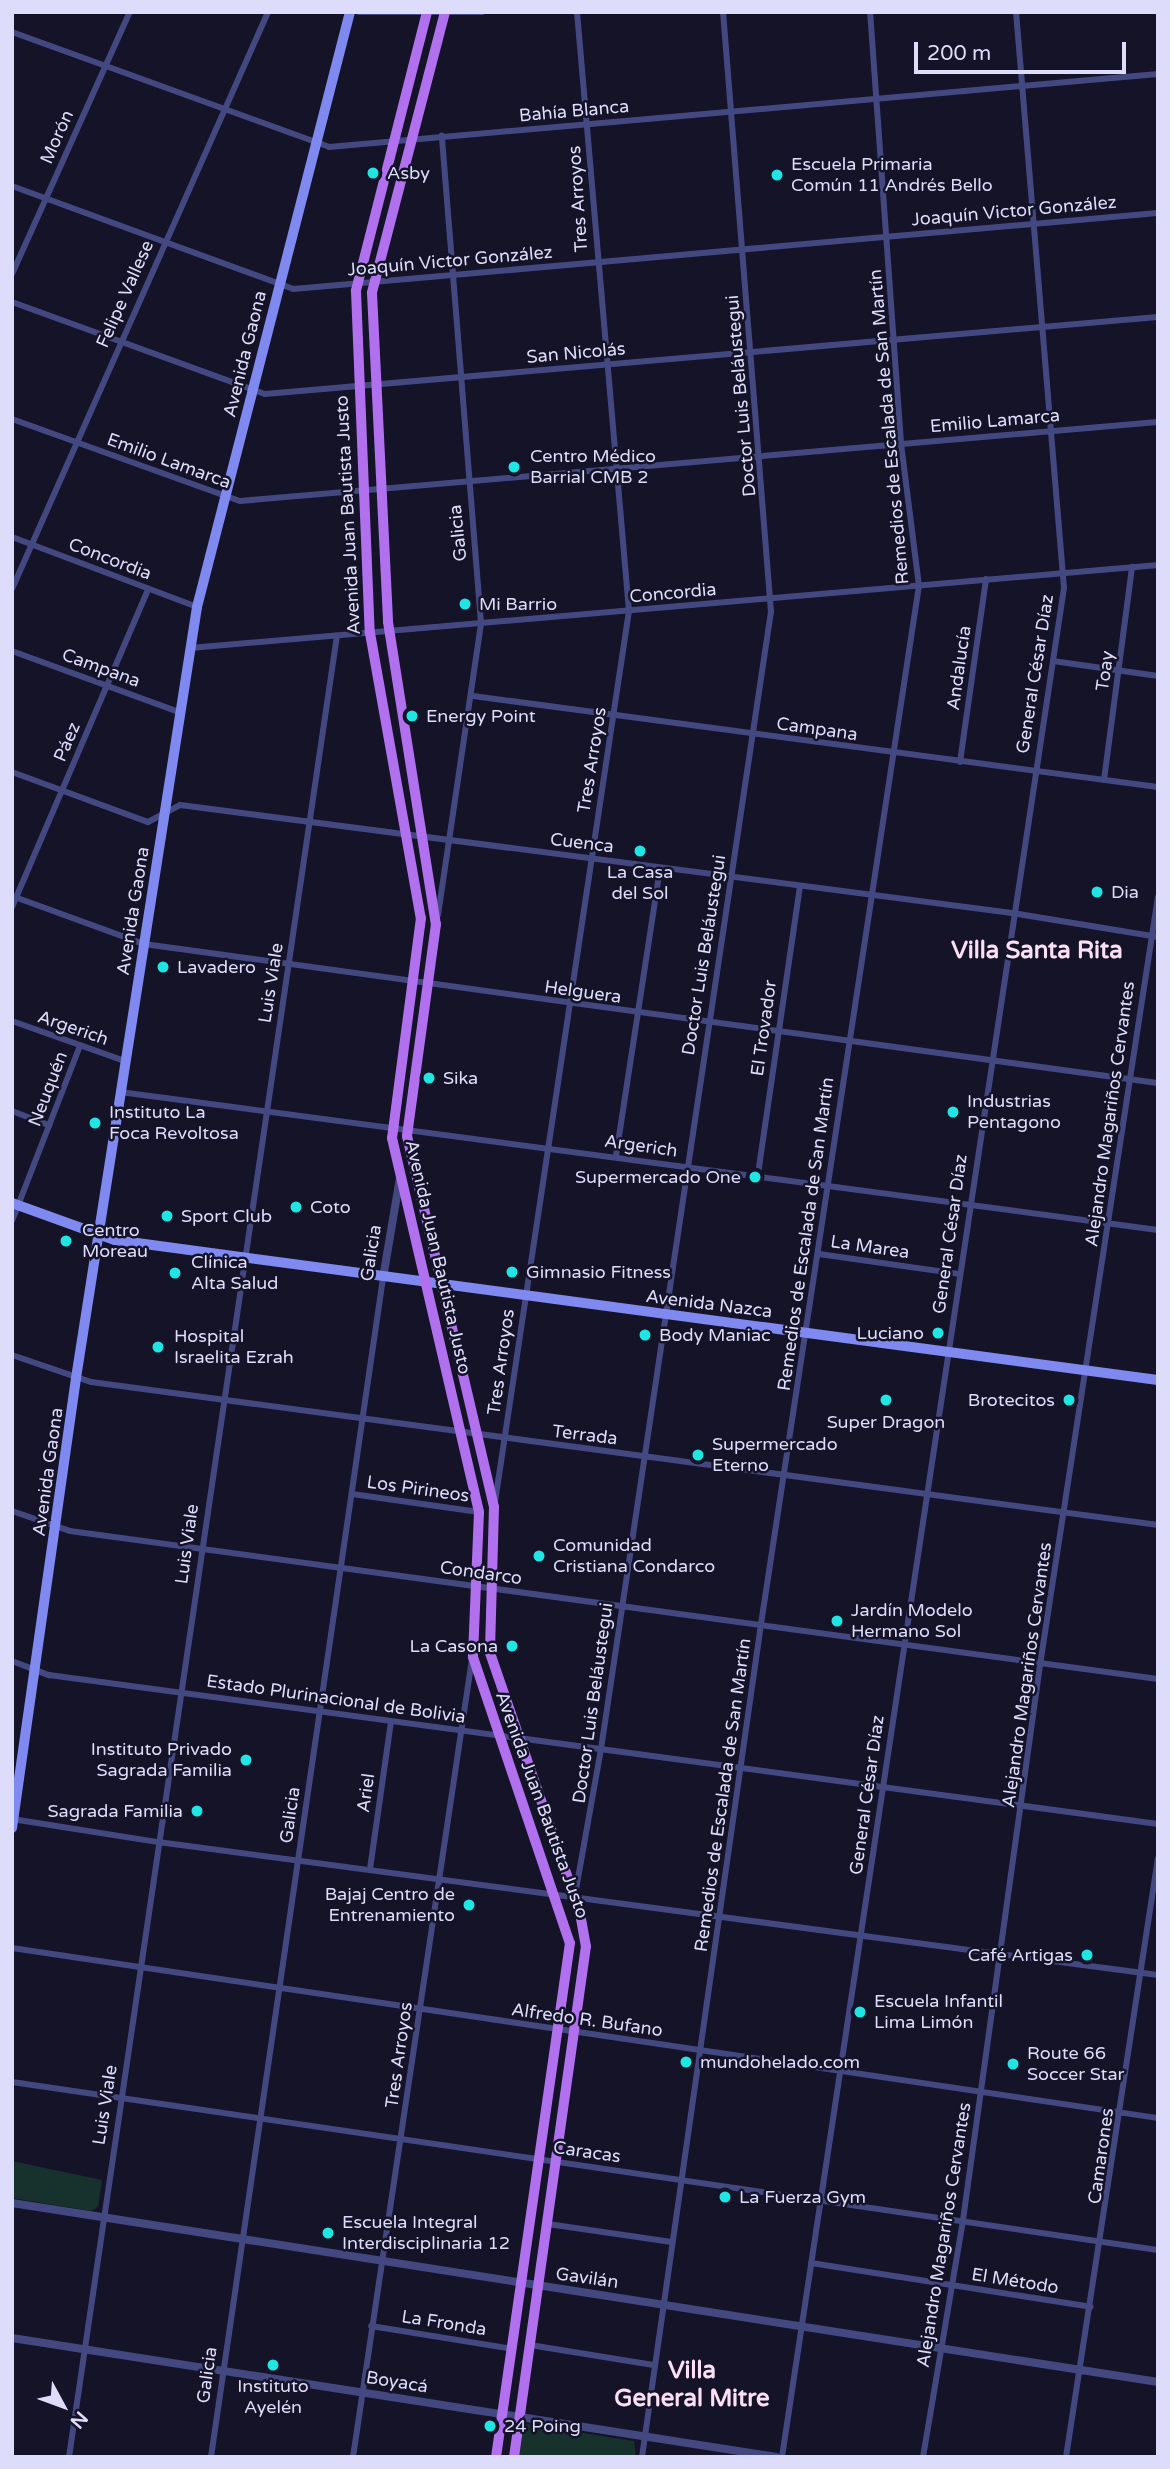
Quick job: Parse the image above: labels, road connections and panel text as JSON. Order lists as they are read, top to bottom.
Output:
{
  "streets": {
    "main road": ["Avenida Gaona", "Avenida Juan Bautista Justo", "Avenida Nazca"],
    "street": [
      "Bahía Blanca",
      "Morón",
      "Tres Arroyos",
      "Joaquín Victor González",
      "Felipe Vallese",
      "San Nicolás",
      "Doctor Luis Beláustegui",
      "Emilio Lamarca",
      "Remedios de Escalada de San Martín",
      "Galicia",
      "Concordia",
      "Campana",
      "Andalucía",
      "Toay",
      "General César Díaz",
      "Páez",
      "Cuenca",
      "Luis Viale",
      "Helguera",
      "Argerich",
      "El Trovador",
      "Neuquén",
      "Alejandro Magariños Cervantes",
      "La Marea",
      "Terrada",
      "Los Pirineos",
      "Condarco",
      "Estado Plurinacional de Bolivia",
      "Ariel",
      "Alfredo R. Bufano",
      "Caracas",
      "Camarones",
      "Gavilán",
      "El Método",
      "La Fronda",
      "Boyacá"
    ]
  },
  "crossings": [
    ["Bahía Blanca", "Morón"],
    ["Bahía Blanca", "Tres Arroyos"],
    ["Bahía Blanca", "Felipe Vallese"],
    ["Bahía Blanca", "Avenida Gaona"],
    ["Bahía Blanca", "Doctor Luis Beláustegui"],
    ["Bahía Blanca", "Remedios de Escalada de San Martín"],
    ["Bahía Blanca", "Avenida Juan Bautista Justo"],
    ["Bahía Blanca", "Galicia"],
    ["Bahía Blanca", "General César Díaz"],
    ["Morón", "Joaquín Victor González"],
    ["Tres Arroyos", "Joaquín Victor González"],
    ["Tres Arroyos", "San Nicolás"],
    ["Tres Arroyos", "Emilio Lamarca"],
    ["Tres Arroyos", "Avenida Juan Bautista Justo"],
    ["Tres Arroyos", "Concordia"],
    ["Tres Arroyos", "Campana"],
    ["Tres Arroyos", "Cuenca"],
    ["Tres Arroyos", "Helguera"],
    ["Tres Arroyos", "Argerich"],
    ["Tres Arroyos", "Avenida Nazca"],
    ["Tres Arroyos", "Terrada"],
    ["Tres Arroyos", "Estado Plurinacional de Bolivia"],
    ["Tres Arroyos", "Alfredo R. Bufano"],
    ["Tres Arroyos", "Caracas"],
    ["Tres Arroyos", "Gavilán"],
    ["Tres Arroyos", "La Fronda"],
    ["Tres Arroyos", "Boyacá"],
    ["Joaquín Victor González", "Felipe Vallese"],
    ["Joaquín Victor González", "Avenida Gaona"],
    ["Joaquín Victor González", "Doctor Luis Beláustegui"],
    ["Joaquín Victor González", "Remedios de Escalada de San Martín"],
    ["Joaquín Victor González", "Avenida Juan Bautista Justo"],
    ["Joaquín Victor González", "Galicia"],
    ["Joaquín Victor González", "General César Díaz"],
    ["Felipe Vallese", "San Nicolás"],
    ["Felipe Vallese", "Emilio Lamarca"],
    ["Felipe Vallese", "Concordia"],
    ["San Nicolás", "Avenida Gaona"],
    ["San Nicolás", "Doctor Luis Beláustegui"],
    ["San Nicolás", "Remedios de Escalada de San Martín"],
    ["San Nicolás", "Avenida Juan Bautista Justo"],
    ["San Nicolás", "Galicia"],
    ["San Nicolás", "General César Díaz"],
    ["Avenida Gaona", "Emilio Lamarca"],
    ["Avenida Gaona", "Concordia"],
    ["Avenida Gaona", "Campana"],
    ["Avenida Gaona", "Cuenca"],
    ["Avenida Gaona", "Helguera"],
    ["Avenida Gaona", "Argerich"],
    ["Avenida Gaona", "Avenida Nazca"],
    ["Avenida Gaona", "Terrada"],
    ["Avenida Gaona", "Condarco"],
    ["Avenida Gaona", "Estado Plurinacional de Bolivia"],
    ["Doctor Luis Beláustegui", "Emilio Lamarca"],
    ["Doctor Luis Beláustegui", "Avenida Juan Bautista Justo"],
    ["Doctor Luis Beláustegui", "Concordia"],
    ["Doctor Luis Beláustegui", "Campana"],
    ["Doctor Luis Beláustegui", "Cuenca"],
    ["Doctor Luis Beláustegui", "Helguera"],
    ["Doctor Luis Beláustegui", "Argerich"],
    ["Doctor Luis Beláustegui", "Avenida Nazca"],
    ["Doctor Luis Beláustegui", "Terrada"],
    ["Doctor Luis Beláustegui", "Condarco"],
    ["Doctor Luis Beláustegui", "Estado Plurinacional de Bolivia"],
    ["Emilio Lamarca", "Remedios de Escalada de San Martín"],
    ["Emilio Lamarca", "Avenida Juan Bautista Justo"],
    ["Emilio Lamarca", "Galicia"],
    ["Emilio Lamarca", "General César Díaz"],
    ["Remedios de Escalada de San Martín", "Concordia"],
    ["Remedios de Escalada de San Martín", "Campana"],
    ["Remedios de Escalada de San Martín", "Cuenca"],
    ["Remedios de Escalada de San Martín", "Helguera"],
    ["Remedios de Escalada de San Martín", "Argerich"],
    ["Remedios de Escalada de San Martín", "La Marea"],
    ["Remedios de Escalada de San Martín", "Avenida Nazca"],
    ["Remedios de Escalada de San Martín", "Terrada"],
    ["Remedios de Escalada de San Martín", "Condarco"],
    ["Remedios de Escalada de San Martín", "Estado Plurinacional de Bolivia"],
    ["Remedios de Escalada de San Martín", "Alfredo R. Bufano"],
    ["Remedios de Escalada de San Martín", "Caracas"],
    ["Remedios de Escalada de San Martín", "Gavilán"],
    ["Remedios de Escalada de San Martín", "Boyacá"],
    ["Avenida Juan Bautista Justo", "Galicia"],
    ["Avenida Juan Bautista Justo", "Concordia"],
    ["Avenida Juan Bautista Justo", "Cuenca"],
    ["Avenida Juan Bautista Justo", "Helguera"],
    ["Avenida Juan Bautista Justo", "Argerich"],
    ["Avenida Juan Bautista Justo", "Avenida Nazca"],
    ["Avenida Juan Bautista Justo", "Terrada"],
    ["Avenida Juan Bautista Justo", "Los Pirineos"],
    ["Avenida Juan Bautista Justo", "Condarco"],
    ["Avenida Juan Bautista Justo", "Estado Plurinacional de Bolivia"],
    ["Avenida Juan Bautista Justo", "Alfredo R. Bufano"],
    ["Avenida Juan Bautista Justo", "Caracas"],
    ["Avenida Juan Bautista Justo", "Gavilán"],
    ["Avenida Juan Bautista Justo", "La Fronda"],
    ["Avenida Juan Bautista Justo", "Boyacá"],
    ["Galicia", "Concordia"],
    ["Galicia", "Campana"],
    ["Galicia", "Cuenca"],
    ["Galicia", "Avenida Nazca"],
    ["Galicia", "Terrada"],
    ["Galicia", "Los Pirineos"],
    ["Galicia", "Condarco"],
    ["Galicia", "Estado Plurinacional de Bolivia"],
    ["Galicia", "Alfredo R. Bufano"],
    ["Galicia", "Caracas"],
    ["Galicia", "Gavilán"],
    ["Galicia", "Boyacá"],
    ["Concordia", "Andalucía"],
    ["Concordia", "Toay"],
    ["Concordia", "General César Díaz"],
    ["Concordia", "Páez"],
    ["Concordia", "Luis Viale"],
    ["Campana", "Andalucía"],
    ["Campana", "Toay"],
    ["Campana", "General César Díaz"],
    ["Campana", "Páez"],
    ["General César Díaz", "Cuenca"],
    ["General César Díaz", "Helguera"],
    ["General César Díaz", "Argerich"],
    ["General César Díaz", "La Marea"],
    ["General César Díaz", "Avenida Nazca"],
    ["General César Díaz", "Terrada"],
    ["General César Díaz", "Condarco"],
    ["General César Díaz", "Estado Plurinacional de Bolivia"],
    ["General César Díaz", "Alfredo R. Bufano"],
    ["General César Díaz", "Caracas"],
    ["General César Díaz", "Gavilán"],
    ["General César Díaz", "El Método"],
    ["General César Díaz", "Boyacá"],
    ["Páez", "Cuenca"],
    ["Páez", "Helguera"],
    ["Cuenca", "Luis Viale"],
    ["Cuenca", "El Trovador"],
    ["Cuenca", "Alejandro Magariños Cervantes"],
    ["Luis Viale", "Helguera"],
    ["Luis Viale", "Argerich"],
    ["Luis Viale", "Avenida Nazca"],
    ["Luis Viale", "Terrada"],
    ["Luis Viale", "Condarco"],
    ["Luis Viale", "Estado Plurinacional de Bolivia"],
    ["Luis Viale", "Alfredo R. Bufano"],
    ["Luis Viale", "Caracas"],
    ["Luis Viale", "Gavilán"],
    ["Luis Viale", "Boyacá"],
    ["Helguera", "El Trovador"],
    ["Helguera", "Alejandro Magariños Cervantes"],
    ["Argerich", "El Trovador"],
    ["Argerich", "Neuquén"],
    ["Argerich", "Alejandro Magariños Cervantes"],
    ["Neuquén", "Avenida Nazca"],
    ["Alejandro Magariños Cervantes", "Avenida Nazca"],
    ["Alejandro Magariños Cervantes", "Terrada"],
    ["Alejandro Magariños Cervantes", "Condarco"],
    ["Alejandro Magariños Cervantes", "Estado Plurinacional de Bolivia"],
    ["Alejandro Magariños Cervantes", "Alfredo R. Bufano"],
    ["Alejandro Magariños Cervantes", "Caracas"],
    ["Alejandro Magariños Cervantes", "Gavilán"],
    ["Alejandro Magariños Cervantes", "El Método"],
    ["Estado Plurinacional de Bolivia", "Ariel"],
    ["Alfredo R. Bufano", "Camarones"],
    ["Caracas", "Camarones"],
    ["Camarones", "Gavilán"],
    ["Camarones", "El Método"]
  ],
  "districts": ["Villa Santa Rita", "Villa General Mitre"],
  "places": [
    "Asby",
    "Escuela Primaria Común 11 Andrés Bello",
    "Centro Médico Barrial CMB 2",
    "Mi Barrio",
    "Energy Point",
    "La Casa del Sol",
    "Dia",
    "Lavadero",
    "Sika",
    "Industrias Pentagono",
    "Instituto La Foca Revoltosa",
    "Supermercado One",
    "Coto",
    "Sport Club",
    "Centro Moreau",
    "Gimnasio Fitness",
    "Clínica Alta Salud",
    "Luciano",
    "Body Maniac",
    "Hospital Israelita Ezrah",
    "Super Dragon",
    "Brotecitos",
    "Supermercado Eterno",
    "Comunidad Cristiana Condarco",
    "Jardín Modelo Hermano Sol",
    "La Casona",
    "Instituto Privado Sagrada Familia",
    "Sagrada Familia",
    "Bajaj Centro de Entrenamiento",
    "Café Artigas",
    "Escuela Infantil Lima Limón",
    "mundohelado.com",
    "Route 66 Soccer Star",
    "La Fuerza Gym",
    "Escuela Integral Interdisciplinaria 12",
    "Instituto Ayelén",
    "24 Poing"
  ],
  "scale_bar": "200 m",
  "north": "bottom right"
}
